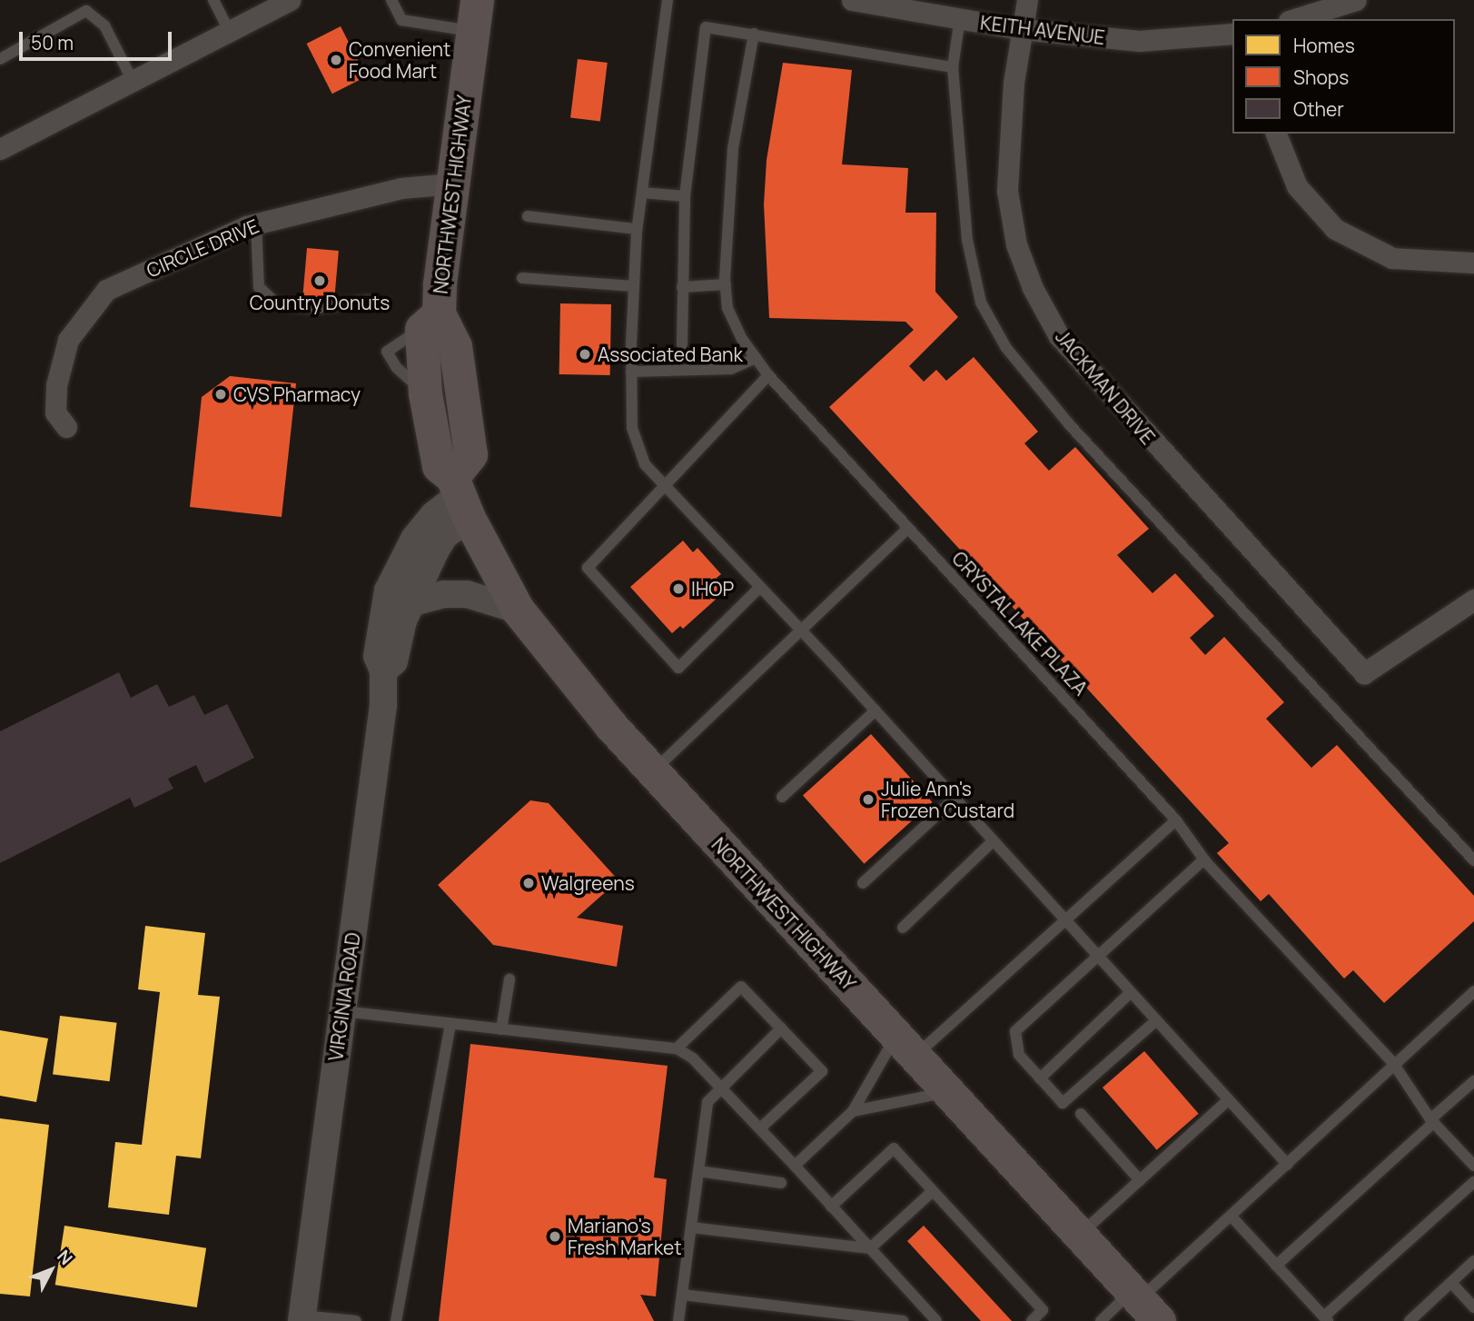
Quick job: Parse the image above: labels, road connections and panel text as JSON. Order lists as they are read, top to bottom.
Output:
{
  "streets": {
    "main road": ["NORTHWEST HIGHWAY"],
    "street": [
      "KEITH AVENUE",
      "CIRCLE DRIVE",
      "JACKMAN DRIVE",
      "VIRGINIA ROAD"
    ],
    "lane": ["CRYSTAL LAKE PLAZA"]
  },
  "crossings": [
    ["KEITH AVENUE", "JACKMAN DRIVE"],
    ["NORTHWEST HIGHWAY", "CIRCLE DRIVE"],
    ["NORTHWEST HIGHWAY", "VIRGINIA ROAD"]
  ],
  "places": [
    "Convenient Food Mart",
    "Country Donuts",
    "Associated Bank",
    "CVS Pharmacy",
    "IHOP",
    "Julie Ann's Frozen Custard",
    "Walgreens",
    "Mariano's Fresh Market"
  ],
  "legend": ["Homes", "Shops", "Other"],
  "scale_bar": "50 m",
  "north": "top right"
}
